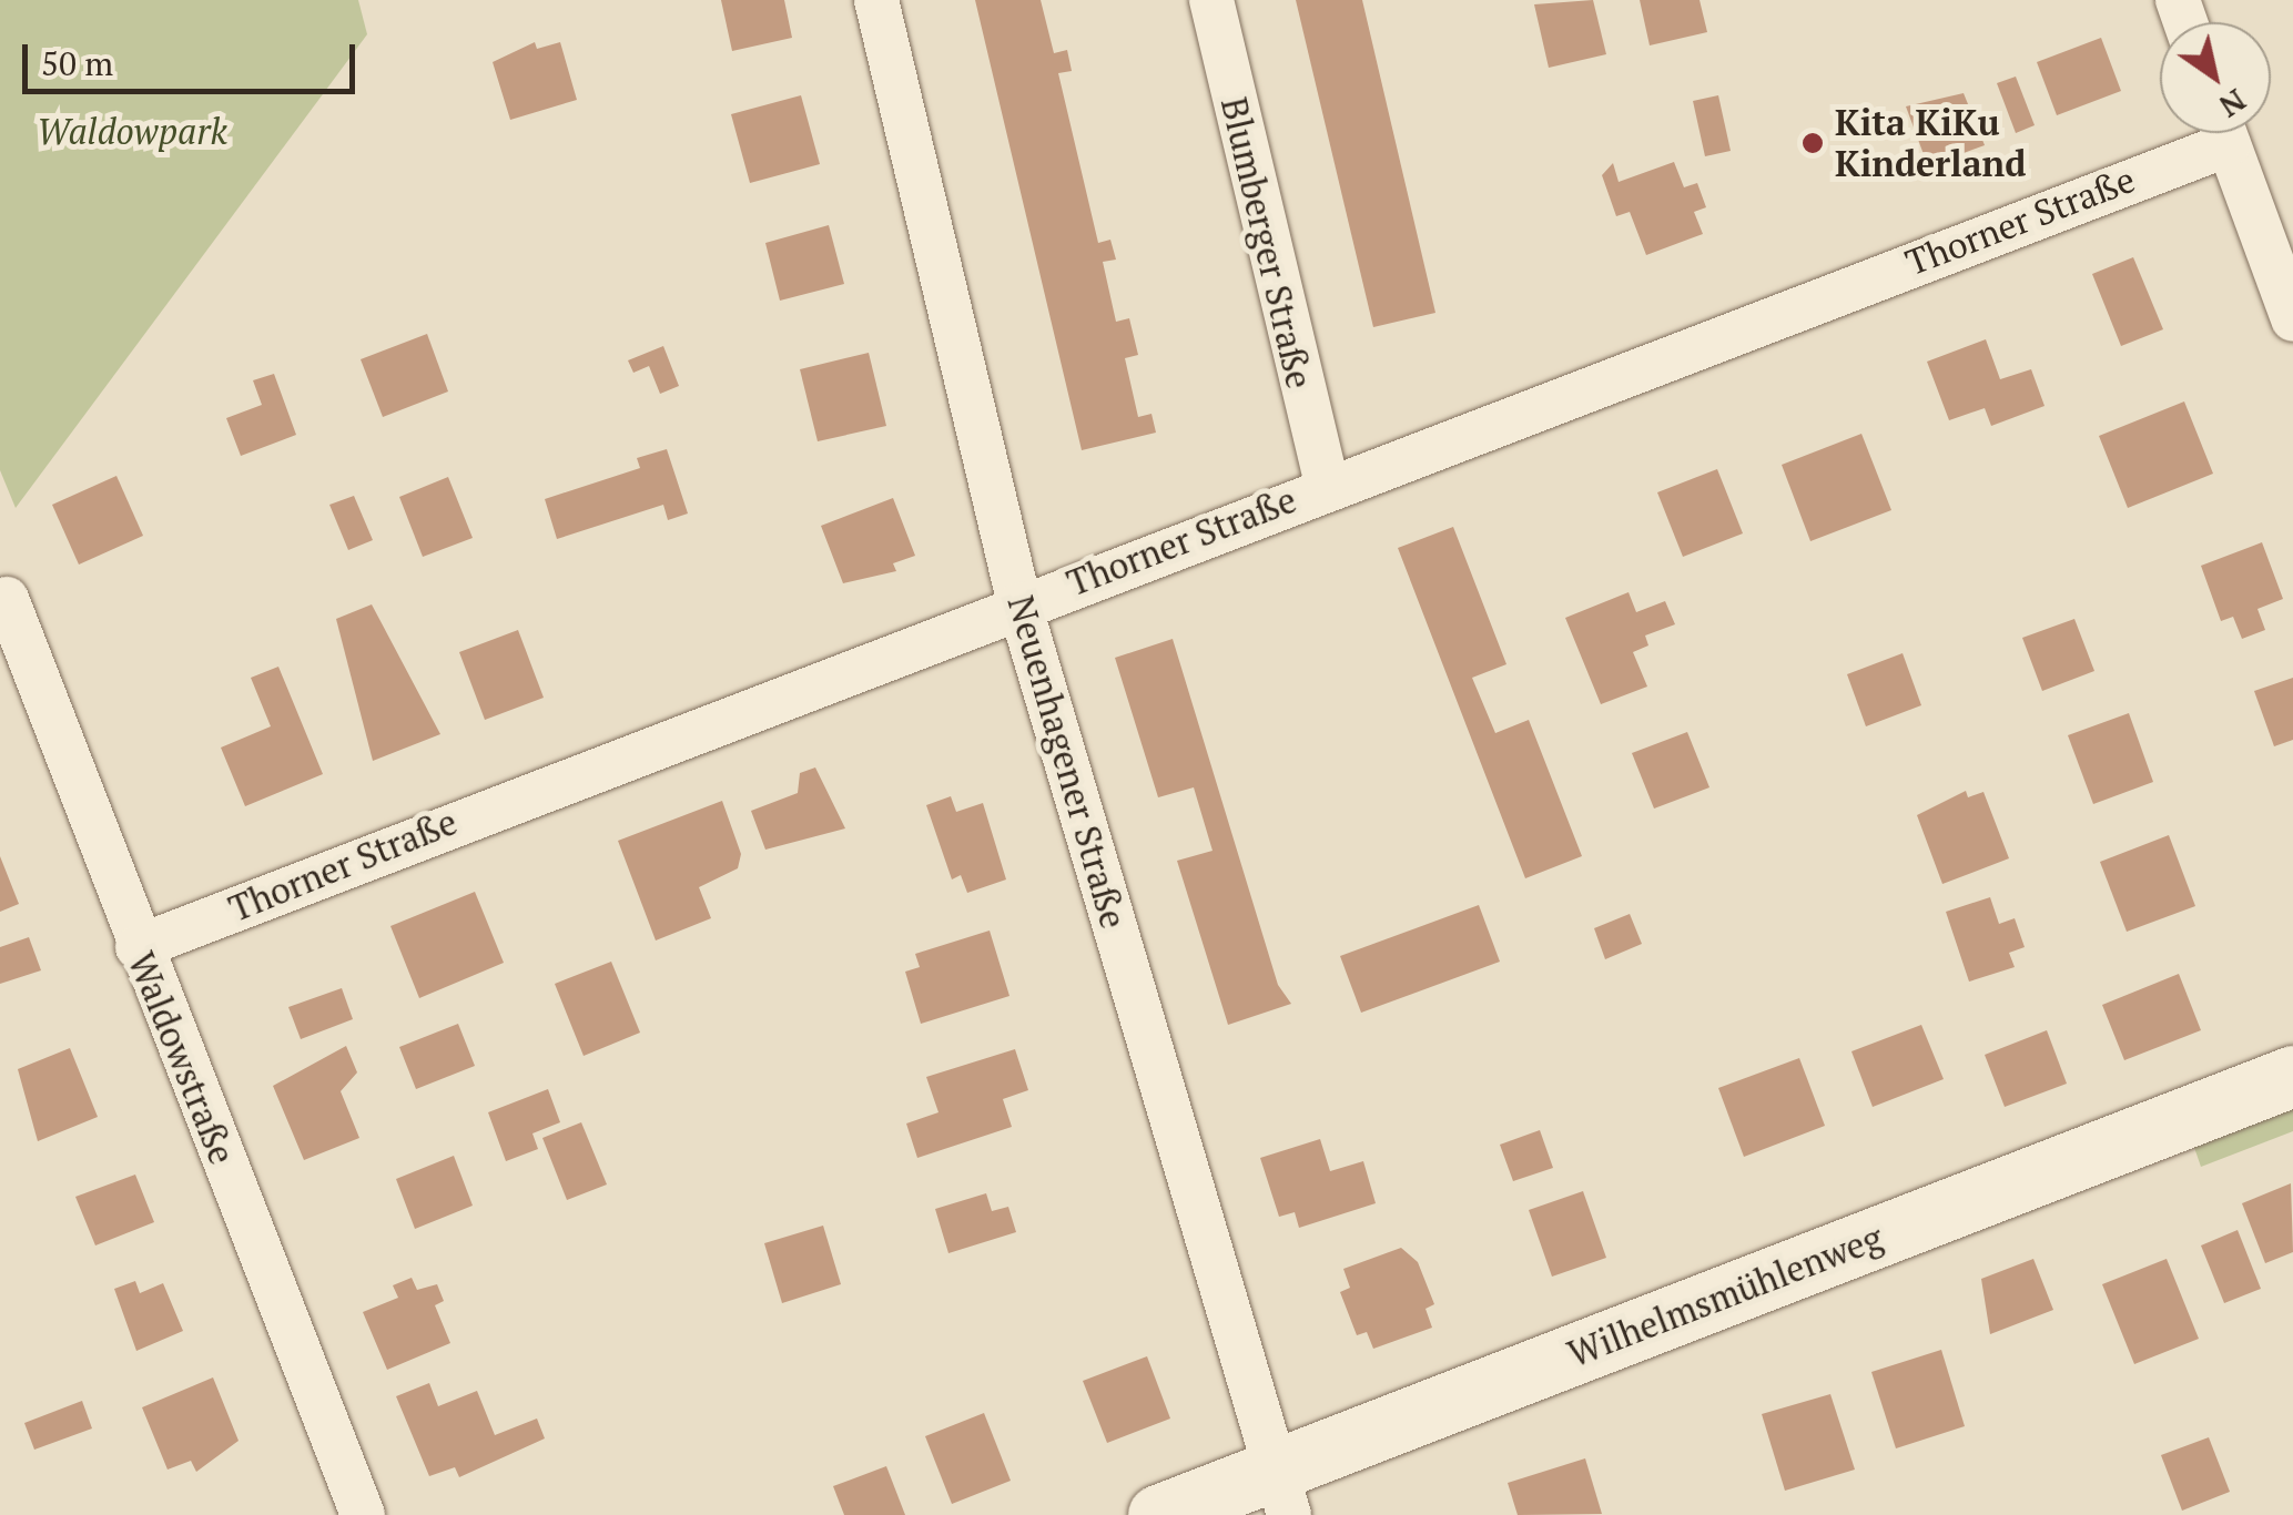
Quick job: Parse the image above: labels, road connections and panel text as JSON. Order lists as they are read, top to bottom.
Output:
{
  "streets": {
    "street": [
      "Thorner Straße",
      "Blumberger Straße",
      "Neuenhagener Straße",
      "Waldowstraße",
      "Wilhelmsmühlenweg"
    ]
  },
  "crossings": [
    ["Thorner Straße", "Blumberger Straße"],
    ["Thorner Straße", "Neuenhagener Straße"],
    ["Thorner Straße", "Waldowstraße"],
    ["Neuenhagener Straße", "Wilhelmsmühlenweg"]
  ],
  "parks": ["Waldowpark"],
  "places": ["Kita KiKu Kinderland"],
  "scale_bar": "50 m",
  "north": "bottom right"
}
